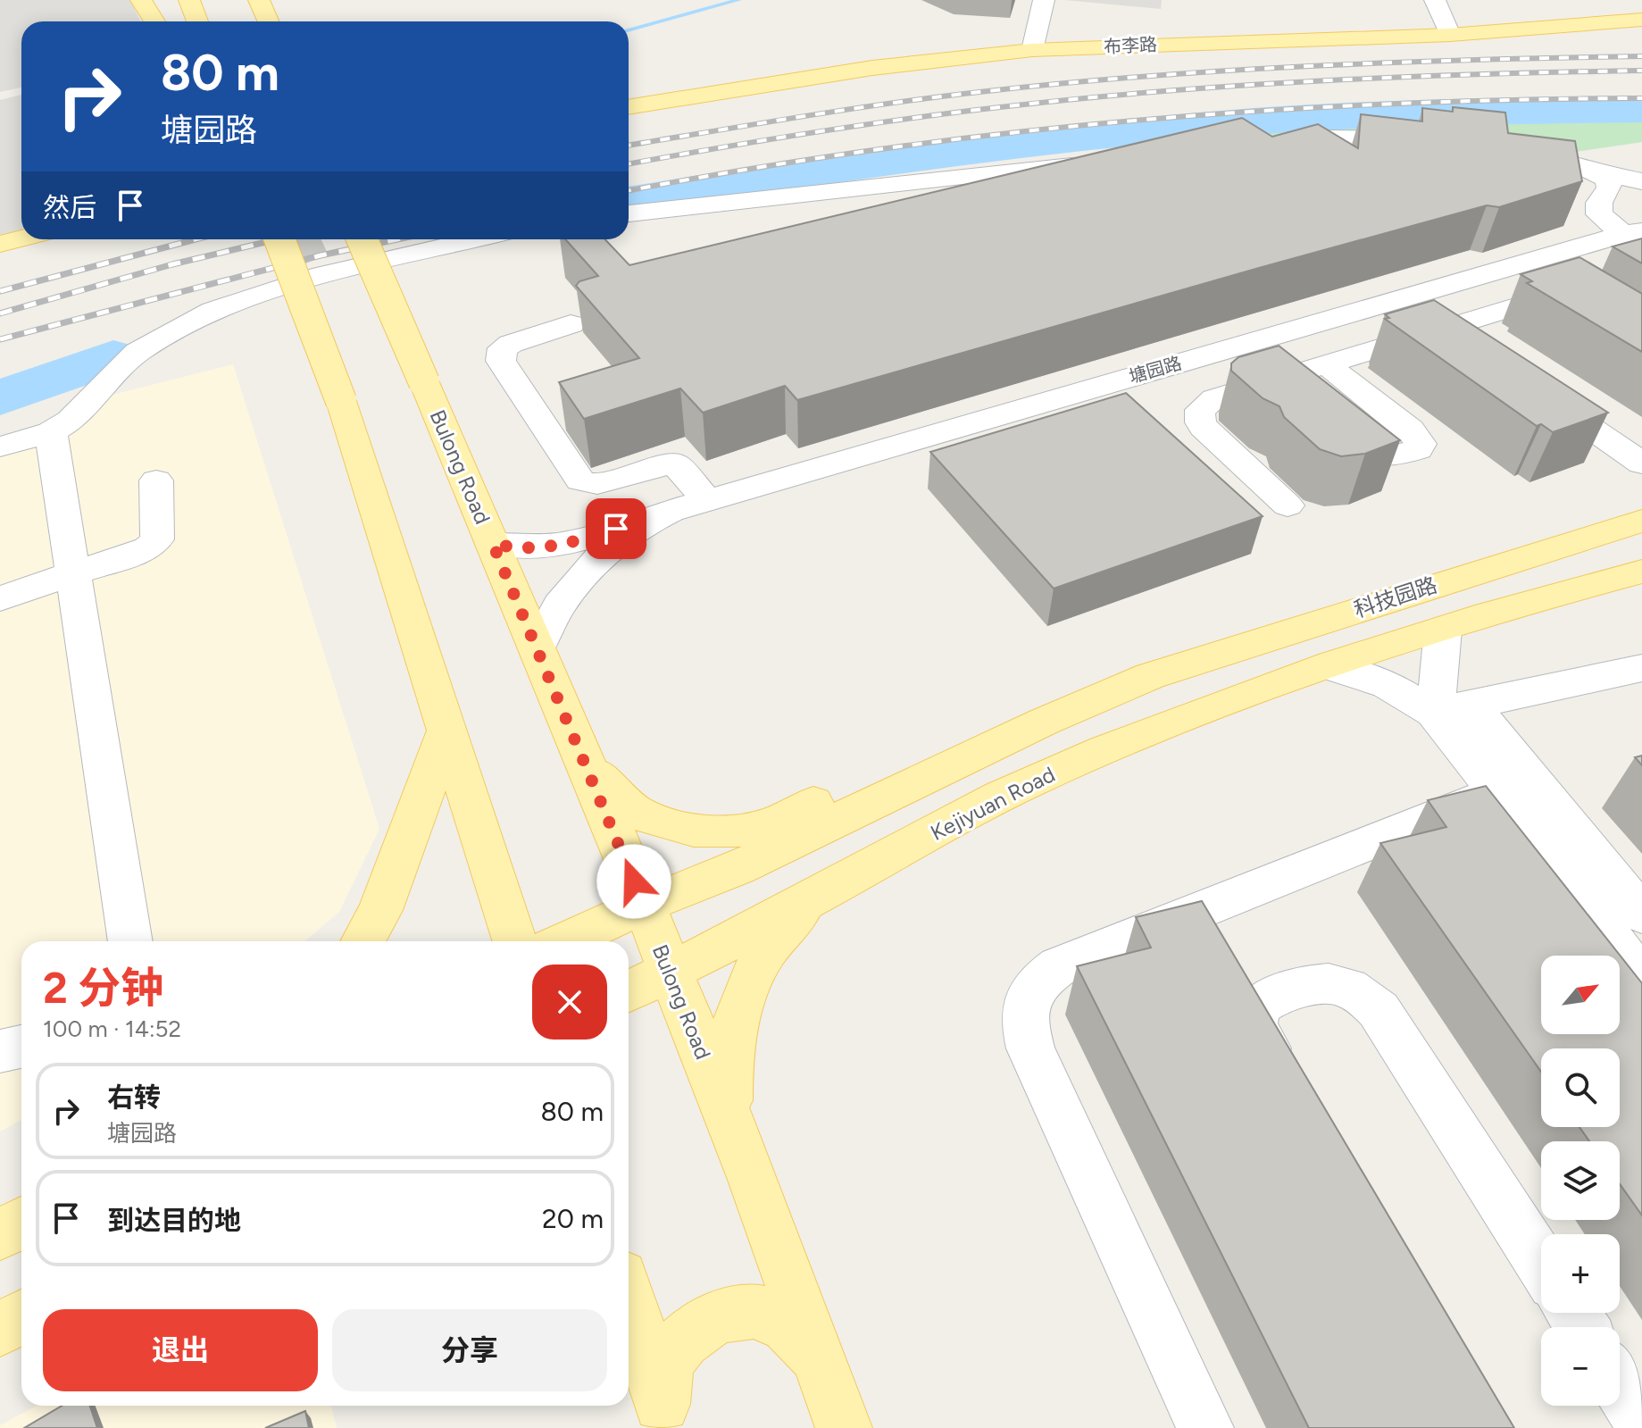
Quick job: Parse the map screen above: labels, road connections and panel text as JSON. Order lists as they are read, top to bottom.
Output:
{
  "streets": {
    "main road": [
      "布李路",
      "Bulong Road",
      "科技园路",
      "Kejiyuan Road"
    ],
    "street": ["塘园路"]
  },
  "crossings": [
    ["塘园路", "Bulong Road"],
    ["Bulong Road", "Kejiyuan Road"]
  ],
  "north": "top right",
  "page": {
    "turn": ["80 m", "塘园路"],
    "then": "然后",
    "heading": ["2 分钟", "100 m · 14:52"],
    "map_buttons": ["+", "−"],
    "list": [
      {
        "name": "右转",
        "note": "塘园路",
        "value": "80 m"
      },
      {
        "name": "到达目的地",
        "value": "20 m"
      }
    ],
    "buttons": ["退出", "分享"]
  }
}
